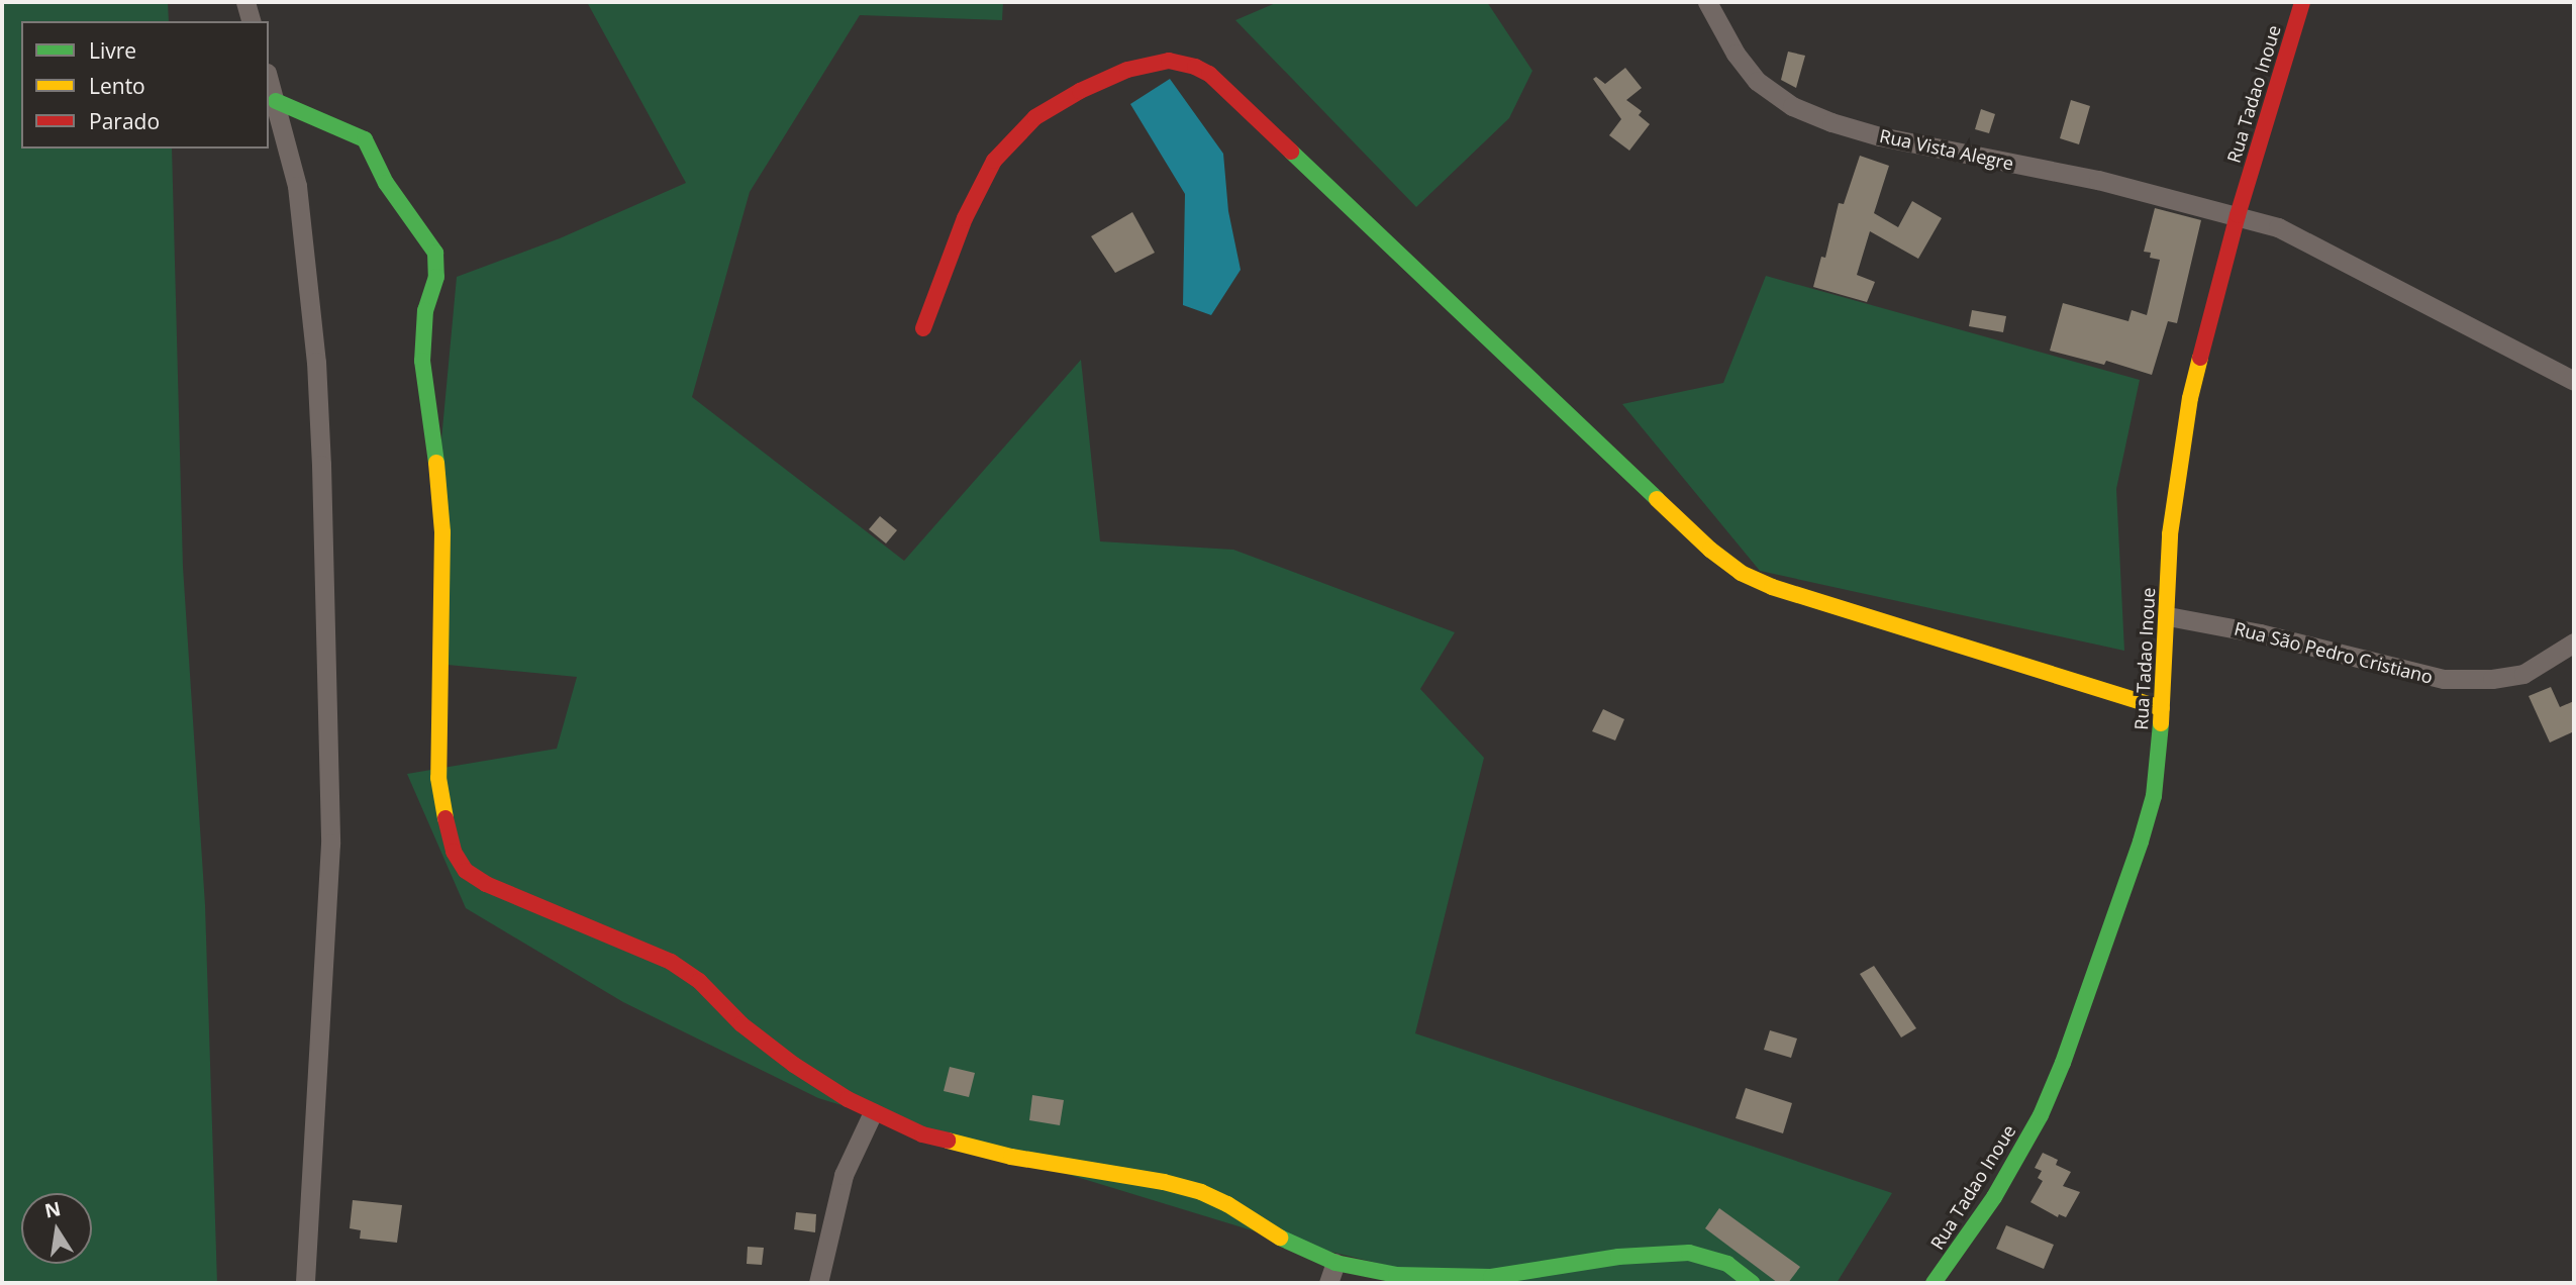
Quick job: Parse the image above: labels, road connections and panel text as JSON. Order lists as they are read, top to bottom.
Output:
{
  "streets": {
    "street": ["Rua Tadao Inoue", "Rua Vista Alegre", "Rua São Pedro Cristiano"]
  },
  "crossings": [
    ["Rua Tadao Inoue", "Rua Vista Alegre"],
    ["Rua Tadao Inoue", "Rua São Pedro Cristiano"]
  ],
  "legend": ["Livre", "Lento", "Parado"],
  "north": "top"
}
